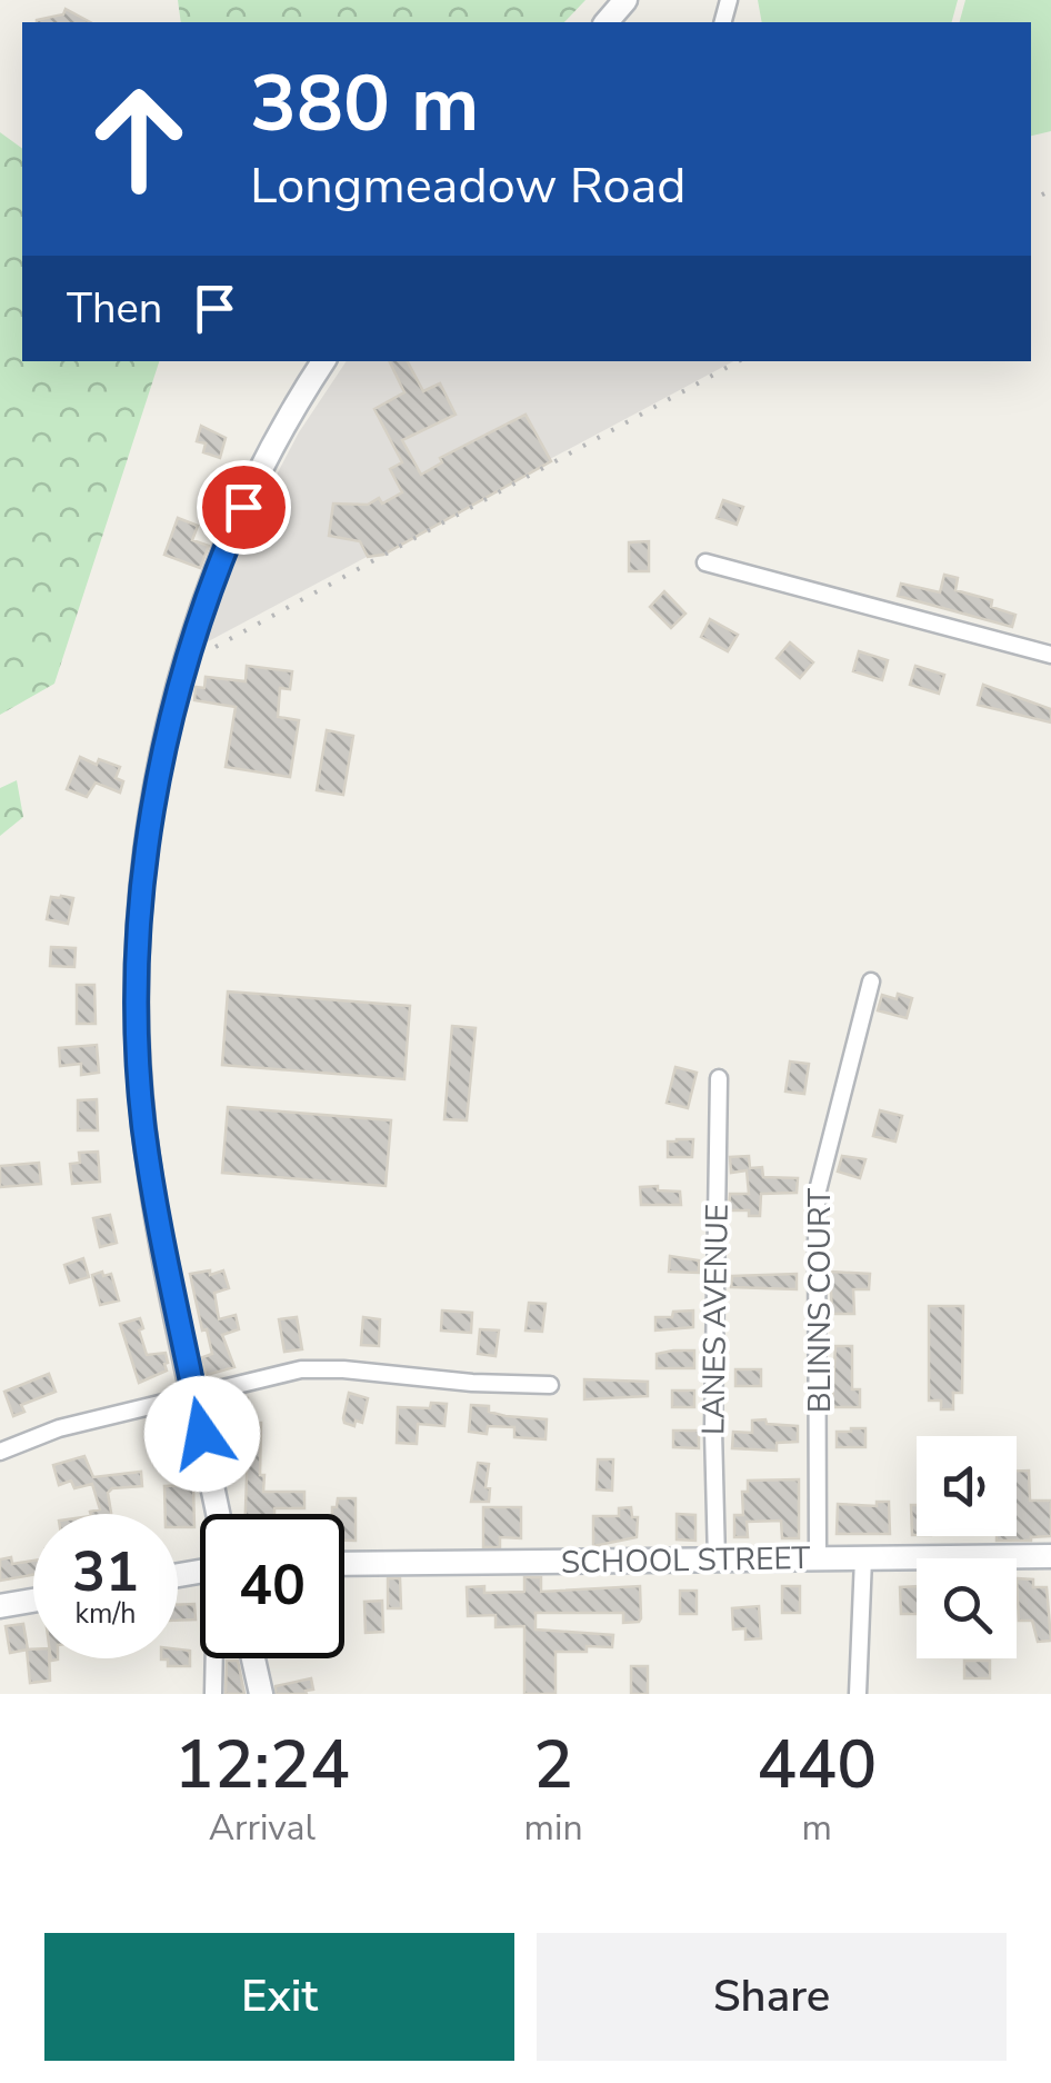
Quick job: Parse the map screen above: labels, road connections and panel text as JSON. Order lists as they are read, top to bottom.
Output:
{
  "streets": {
    "street": ["BLINNS COURT", "LANES AVENUE", "SCHOOL STREET"]
  },
  "crossings": [
    ["BLINNS COURT", "SCHOOL STREET"],
    ["LANES AVENUE", "SCHOOL STREET"]
  ],
  "page": {
    "turn": ["380 m", "Longmeadow Road"],
    "then": "Then",
    "speed": "31 km/h",
    "limit": "40",
    "eta": [
      "12:24",
      "Arrival",
      "2",
      "min",
      "440",
      "m"
    ],
    "buttons": ["Exit", "Share"]
  }
}
